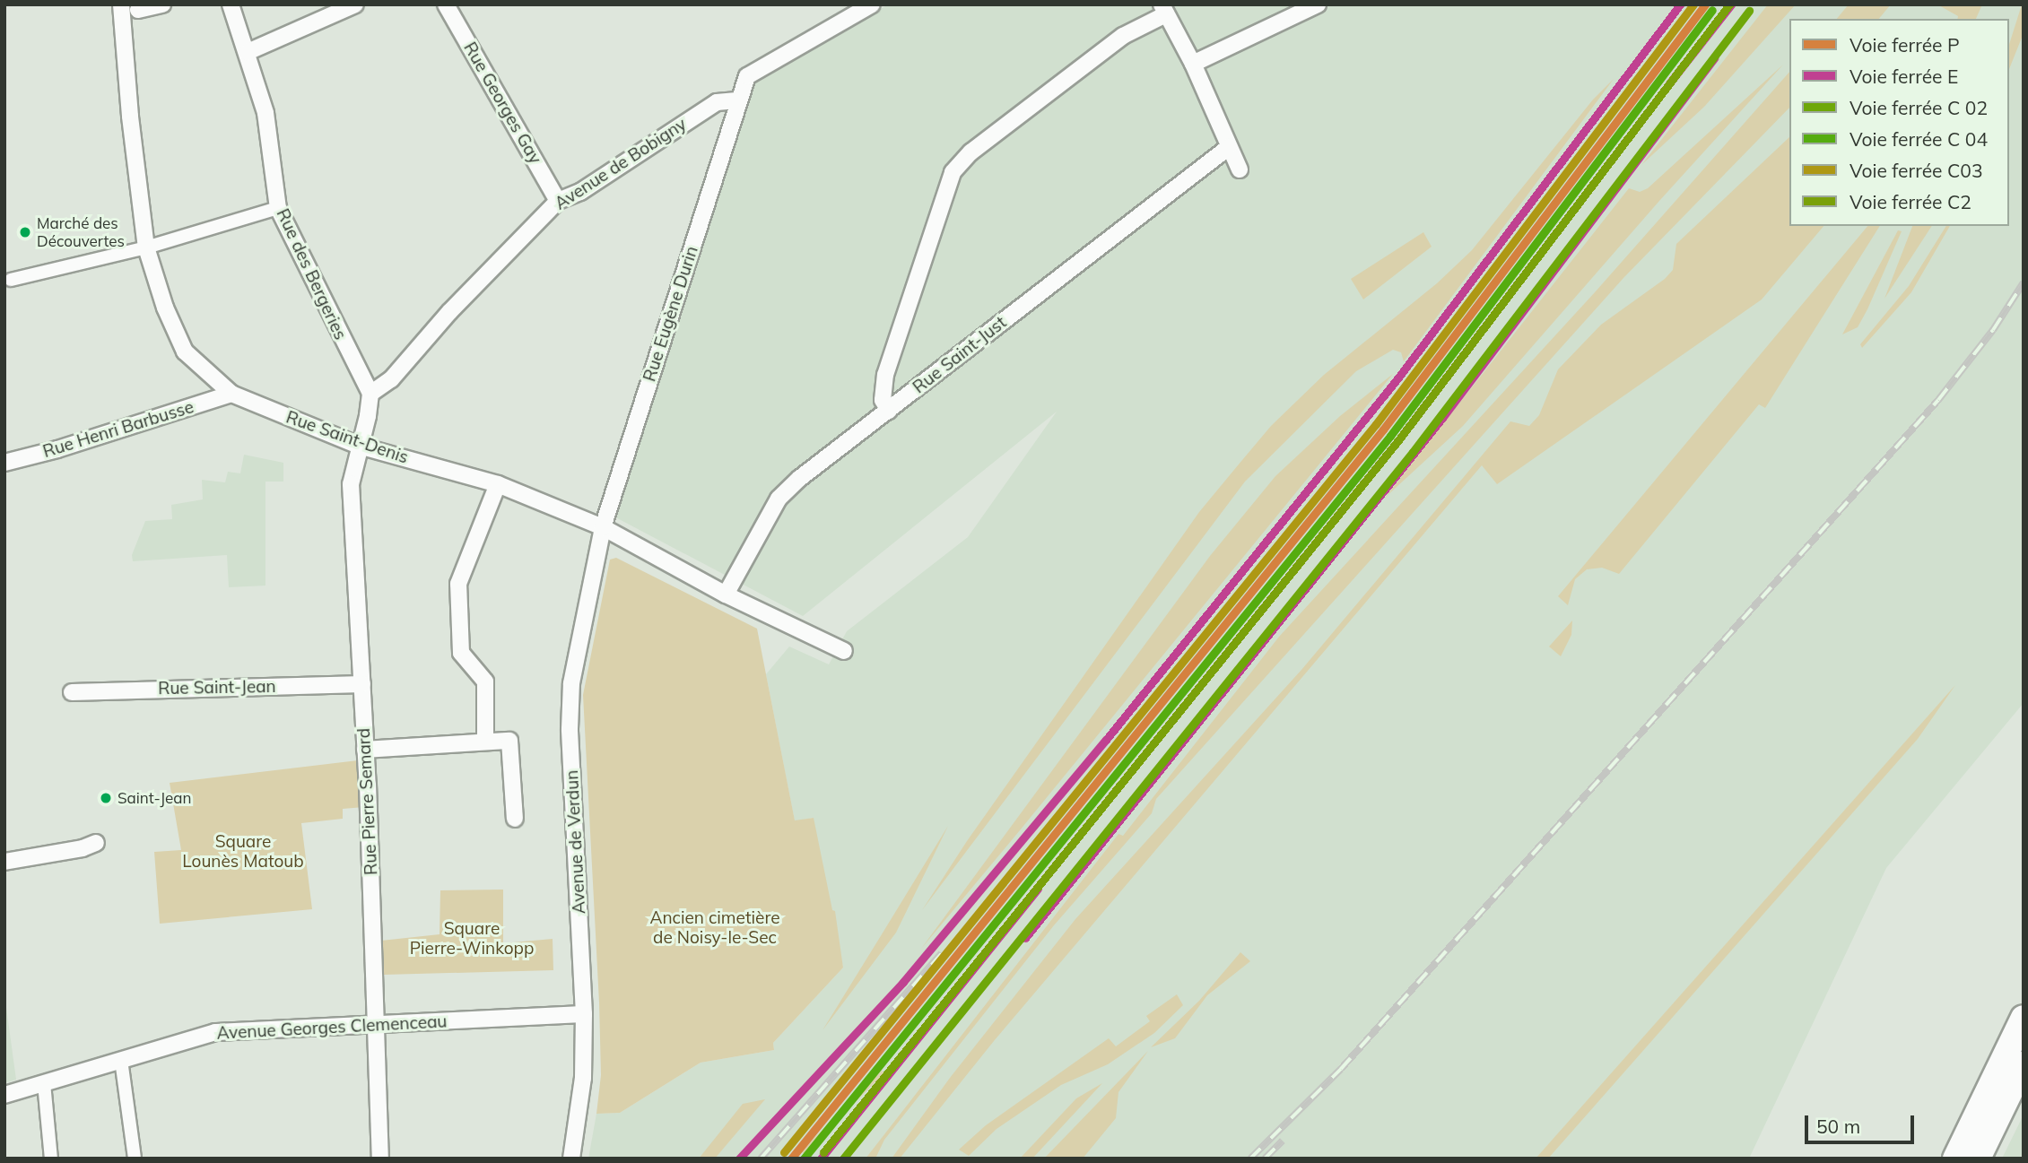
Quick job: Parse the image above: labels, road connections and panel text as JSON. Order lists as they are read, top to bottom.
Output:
{
  "streets": {
    "street": [
      "Rue Georges Gay",
      "Avenue de Bobigny",
      "Rue des Bergeries",
      "Rue Eugène Durin",
      "Rue Saint-Just",
      "Rue Henri Barbusse",
      "Rue Saint-Denis",
      "Rue Saint-Jean",
      "Rue Pierre Semard",
      "Avenue de Verdun",
      "Avenue Georges Clemenceau"
    ]
  },
  "crossings": [
    ["Rue Georges Gay", "Avenue de Bobigny"],
    ["Avenue de Bobigny", "Rue des Bergeries"],
    ["Avenue de Bobigny", "Rue Eugène Durin"],
    ["Avenue de Bobigny", "Rue Pierre Semard"],
    ["Rue des Bergeries", "Rue Pierre Semard"],
    ["Rue Eugène Durin", "Rue Saint-Denis"],
    ["Rue Eugène Durin", "Avenue de Verdun"],
    ["Rue Saint-Just", "Rue Saint-Denis"],
    ["Rue Henri Barbusse", "Rue Saint-Denis"],
    ["Rue Saint-Denis", "Rue Pierre Semard"],
    ["Rue Saint-Denis", "Avenue de Verdun"],
    ["Rue Saint-Jean", "Rue Pierre Semard"],
    ["Rue Pierre Semard", "Avenue Georges Clemenceau"],
    ["Avenue de Verdun", "Avenue Georges Clemenceau"]
  ],
  "parks": ["Square Lounès Matoub", "Ancien cimetière de Noisy-le-Sec", "Square Pierre-Winkopp"],
  "places": ["Marché des Découvertes", "Saint-Jean"],
  "lines": [
    "rail line P",
    "rail line E",
    "rail line C03",
    "rail line C2"
  ],
  "legend": [
    "Voie ferrée P",
    "Voie ferrée E",
    "Voie ferrée C 02",
    "Voie ferrée C 04",
    "Voie ferrée C03",
    "Voie ferrée C2"
  ],
  "scale_bar": "50 m"
}
